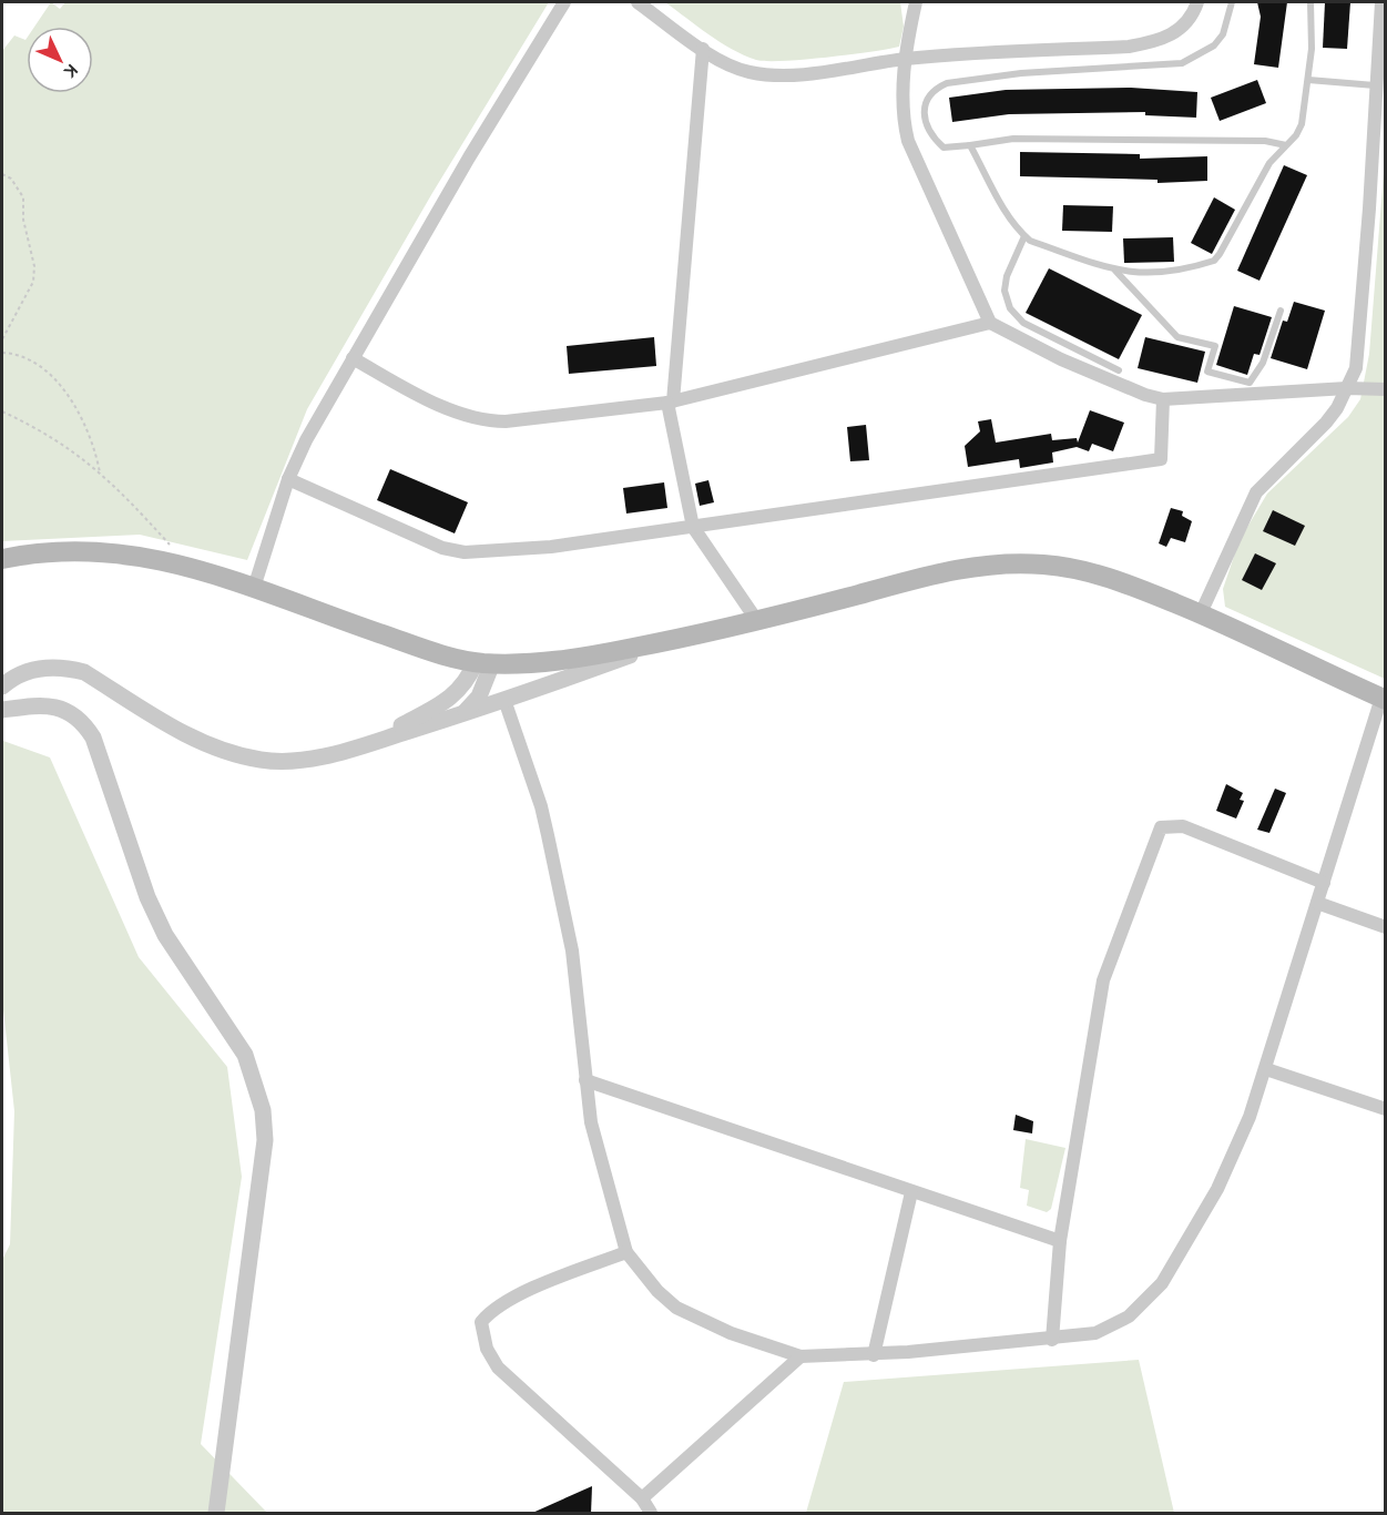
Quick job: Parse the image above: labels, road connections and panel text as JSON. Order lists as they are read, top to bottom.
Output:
{
  "north": "bottom right"
}
